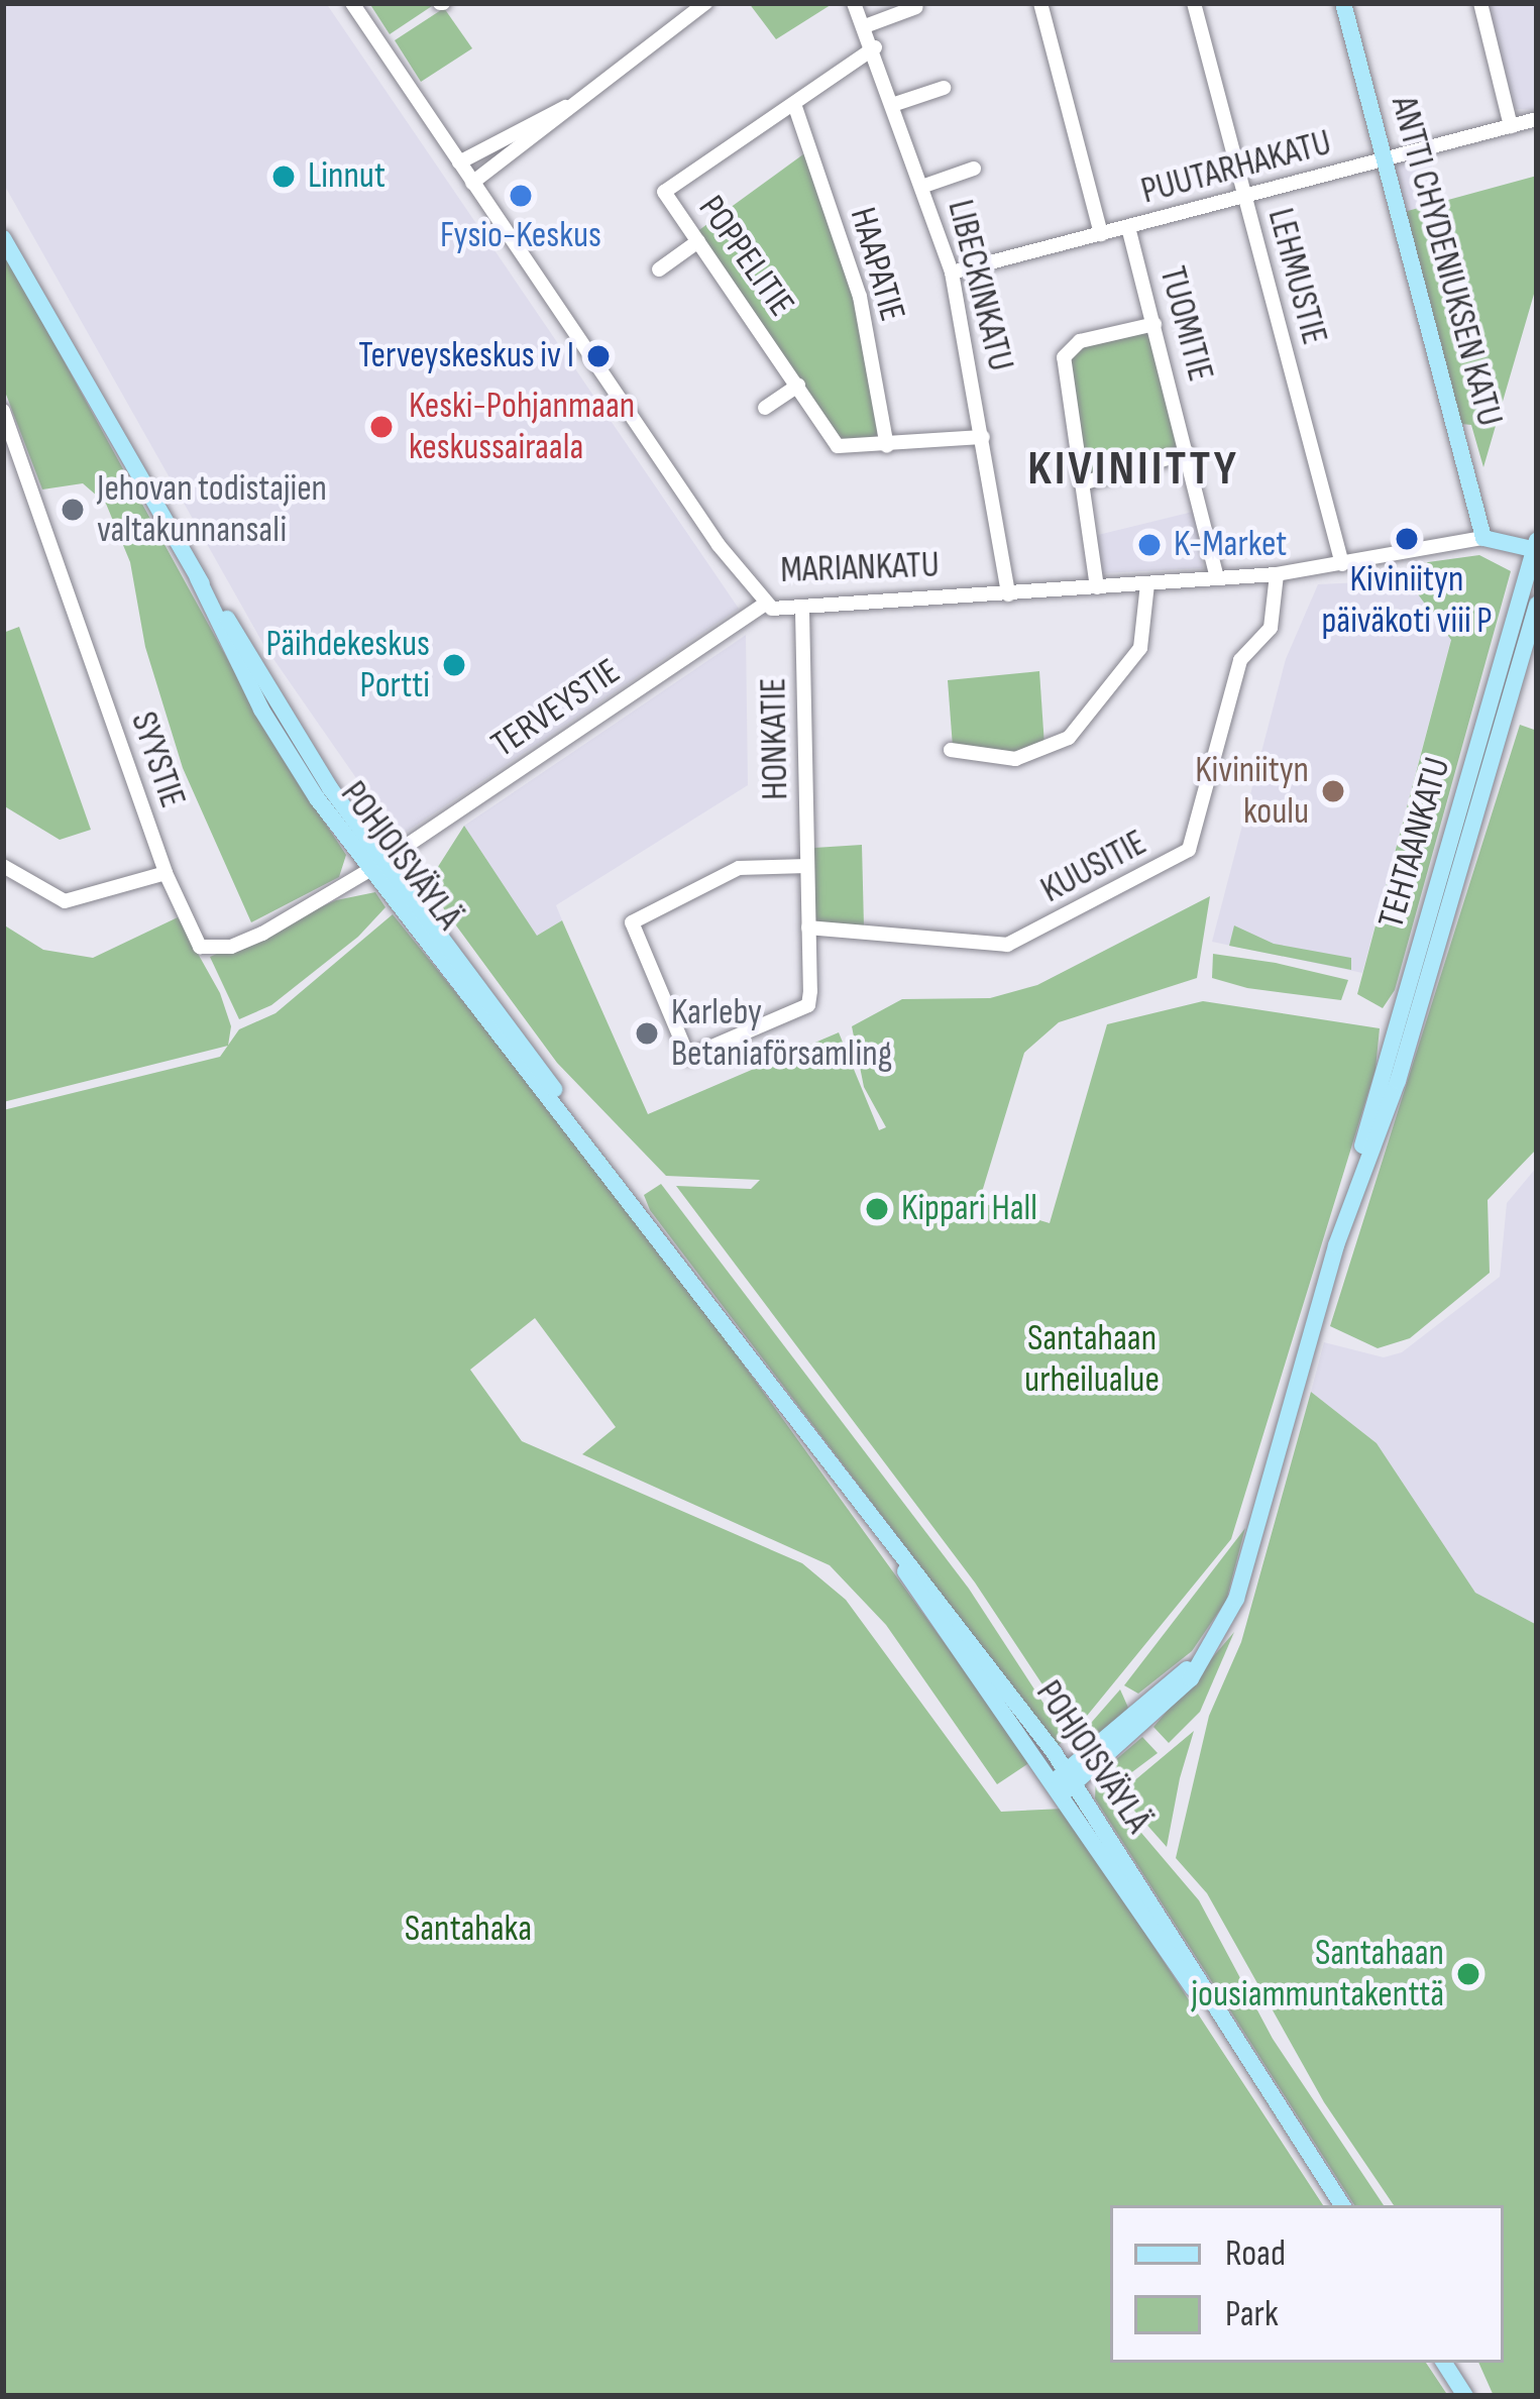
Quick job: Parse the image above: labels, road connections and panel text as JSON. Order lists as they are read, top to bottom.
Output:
{
  "streets": {
    "main road": [
      "ANTTI CHYDENIUKSEN KATU",
      "MARIANKATU",
      "TEHTAANKATU",
      "POHJOISVÄYLÄ"
    ],
    "street": [
      "PUUTARHAKATU",
      "POPPELITIE",
      "HAAPATIE",
      "LEHMUSTIE",
      "LIBECKINKATU",
      "TUOMITIE",
      "TERVEYSTIE",
      "HONKATIE",
      "SYYSTIE",
      "KUUSITIE"
    ]
  },
  "crossings": [
    ["PUUTARHAKATU", "ANTTI CHYDENIUKSEN KATU"],
    ["PUUTARHAKATU", "LEHMUSTIE"],
    ["PUUTARHAKATU", "LIBECKINKATU"],
    ["PUUTARHAKATU", "TUOMITIE"],
    ["POPPELITIE", "HAAPATIE"],
    ["POPPELITIE", "LIBECKINKATU"],
    ["ANTTI CHYDENIUKSEN KATU", "MARIANKATU"],
    ["LEHMUSTIE", "MARIANKATU"],
    ["LIBECKINKATU", "MARIANKATU"],
    ["TUOMITIE", "MARIANKATU"],
    ["MARIANKATU", "TERVEYSTIE"],
    ["MARIANKATU", "HONKATIE"],
    ["MARIANKATU", "TEHTAANKATU"],
    ["MARIANKATU", "KUUSITIE"],
    ["TERVEYSTIE", "SYYSTIE"],
    ["TERVEYSTIE", "POHJOISVÄYLÄ"],
    ["HONKATIE", "KUUSITIE"],
    ["SYYSTIE", "POHJOISVÄYLÄ"],
    ["TEHTAANKATU", "POHJOISVÄYLÄ"]
  ],
  "districts": ["KIVINIITTY"],
  "parks": ["Santahaan urheilualue", "Santahaka"],
  "places": [
    "Linnut",
    "Fysio-Keskus",
    "Terveyskeskus iv I",
    "Keski-Pohjanmaan keskussairaala",
    "Jehovan todistajien valtakunnansali",
    "Kiviniityn päiväkoti viii P",
    "K-Market",
    "Päihdekeskus Portti",
    "Kiviniityn koulu",
    "Karleby Betaniaförsamling",
    "Kippari Hall",
    "Santahaan jousiammuntakenttä"
  ],
  "legend": ["Road", "Park"]
}
